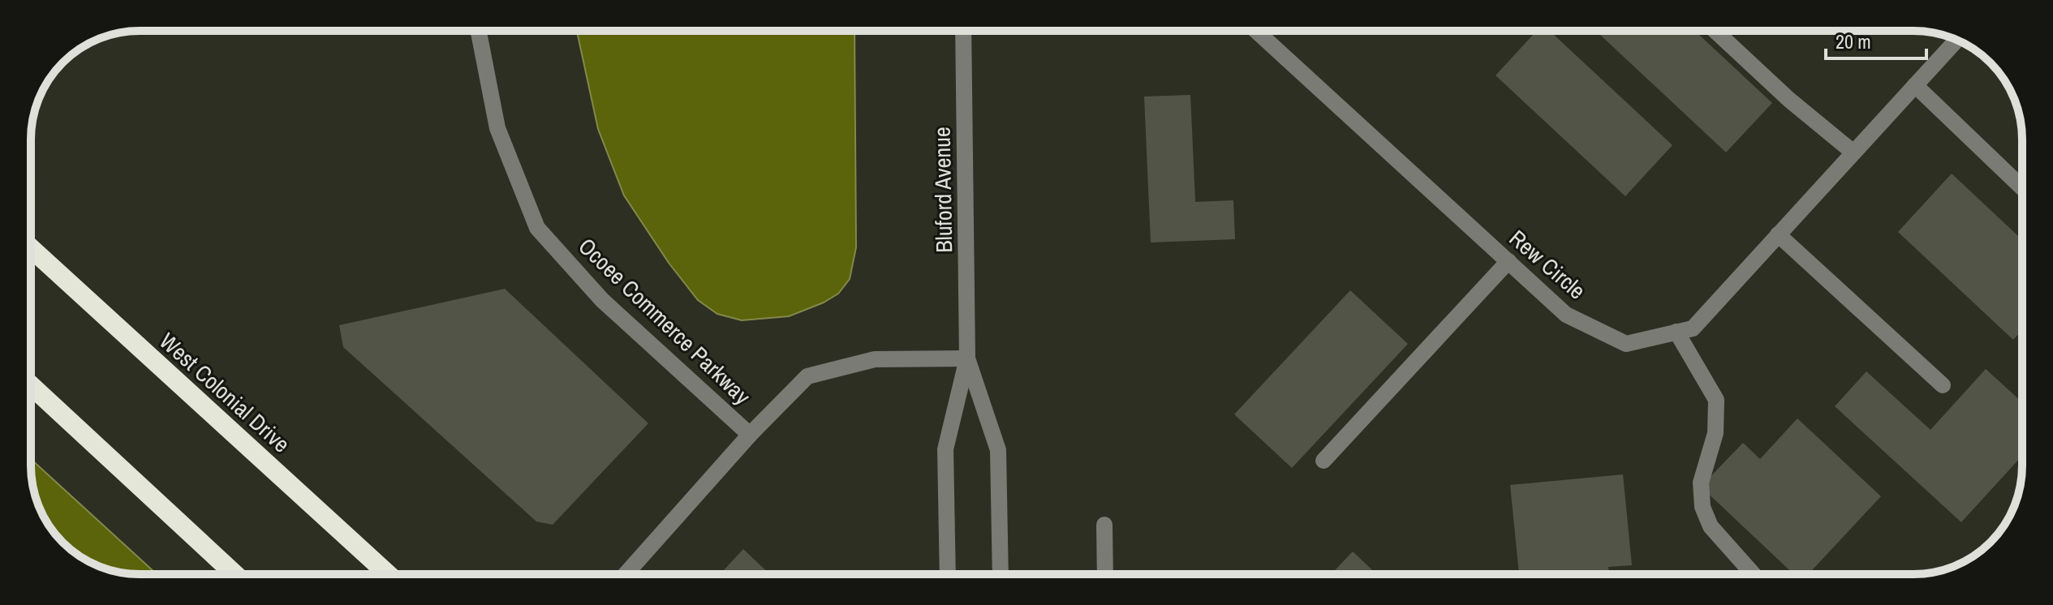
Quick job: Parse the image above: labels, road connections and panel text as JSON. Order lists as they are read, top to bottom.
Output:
{
  "streets": {
    "highway": ["West Colonial Drive"],
    "street": ["Bluford Avenue", "Rew Circle", "Ocoee Commerce Parkway"]
  },
  "scale_bar": "20 m"
}
